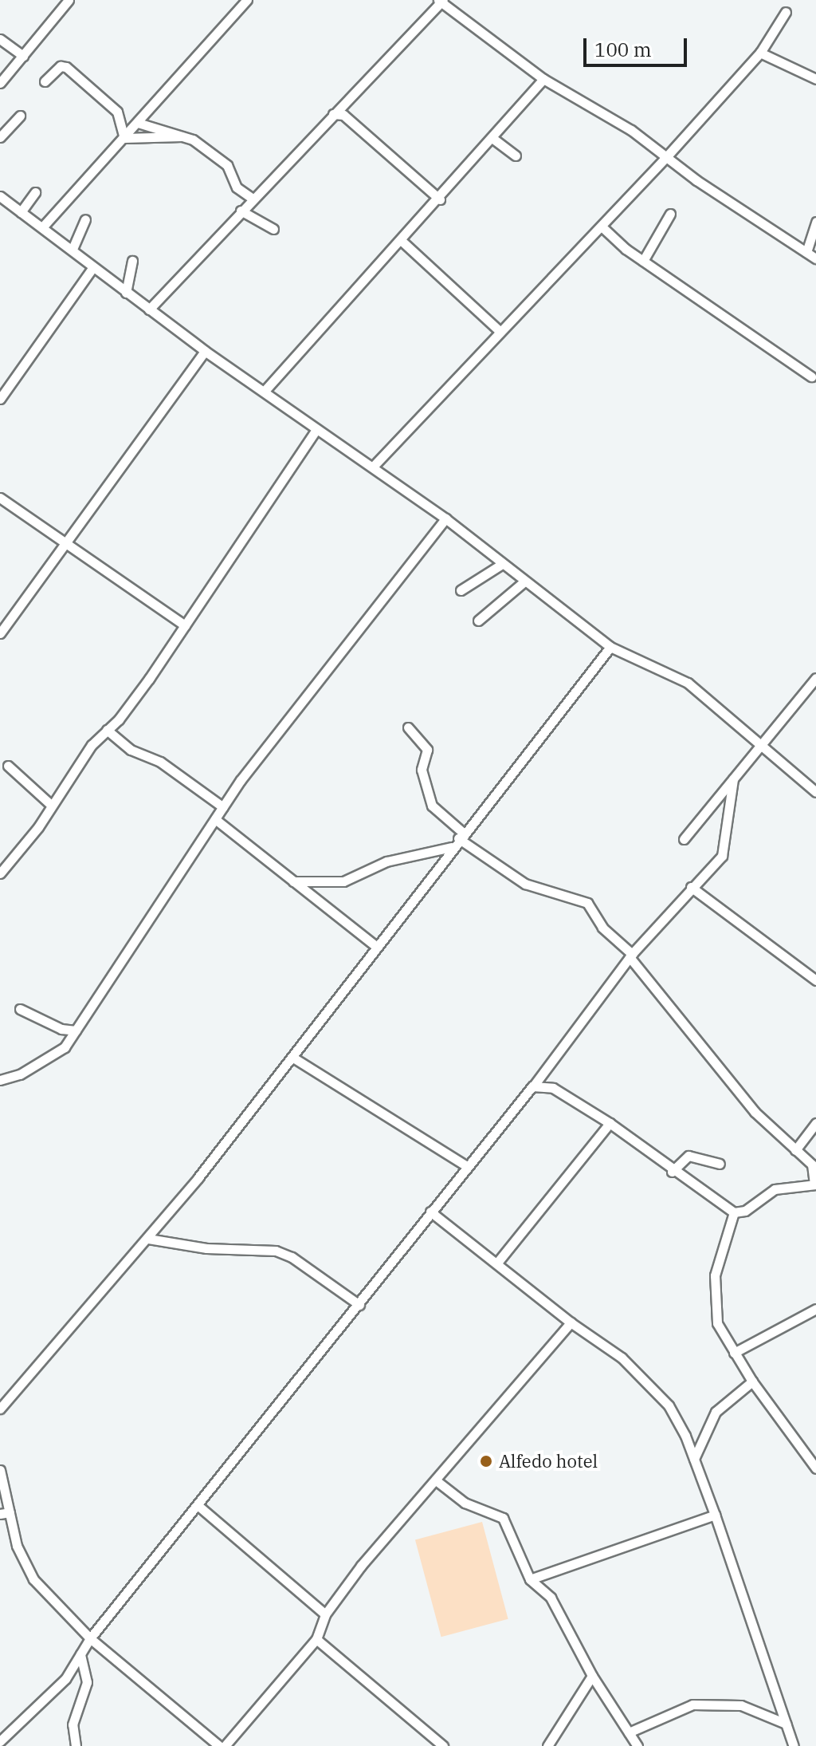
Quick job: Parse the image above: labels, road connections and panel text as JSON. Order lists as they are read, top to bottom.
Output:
{
  "places": ["Alfedo hotel"],
  "scale_bar": "100 m"
}
